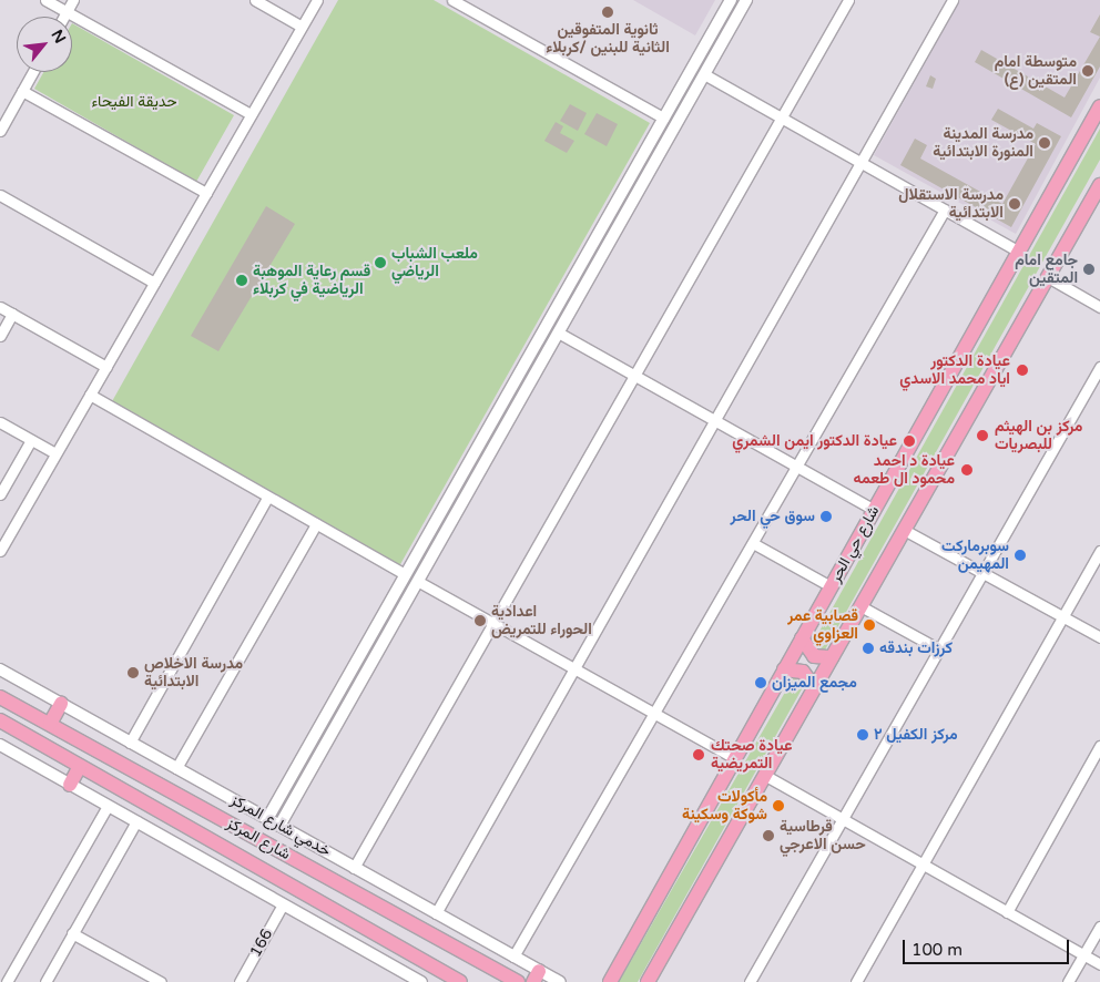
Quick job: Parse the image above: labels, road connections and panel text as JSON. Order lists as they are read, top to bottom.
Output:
{
  "streets": {
    "main road": ["شارع حي الحر", "شارع المركز"],
    "street": ["خدمي شارع المركز", "166"]
  },
  "parks": ["حديقة الفيحاء"],
  "places": [
    "ثانوية المتفوقين الثانية للبنين /كربلاء",
    "متوسطة امام المتقين (ع)",
    "مدرسة المدينة المنورة الابتدائية",
    "مدرسة الاستقلال الابتدائية",
    "ملعب الشباب الرياضي",
    "جامع امام المتقين",
    "قسم رعاية الموهبة الرياضية في كربلاء",
    "عيادة الدكتور اياد محمد الاسدي",
    "مركز بن الهيثم للبصريات",
    "عيادة الدكتور ايمن الشمري",
    "عيادة د احمد محمود ال طعمه",
    "سوق حي الحر",
    "سوبرماركت المهيمن",
    "اعدادية الحوراء للتمريض",
    "قصابية عمر العزاوي",
    "كرزات بندقه",
    "مدرسة الاخلاص الابتدائية",
    "مجمع الميزان",
    "مركز الكفيل ٢",
    "عيادة صحتك التمريضية",
    "مأكولات شوكة وسكينة",
    "قرطاسية حسن الاعرجي"
  ],
  "scale_bar": "100 m",
  "north": "top right"
}
